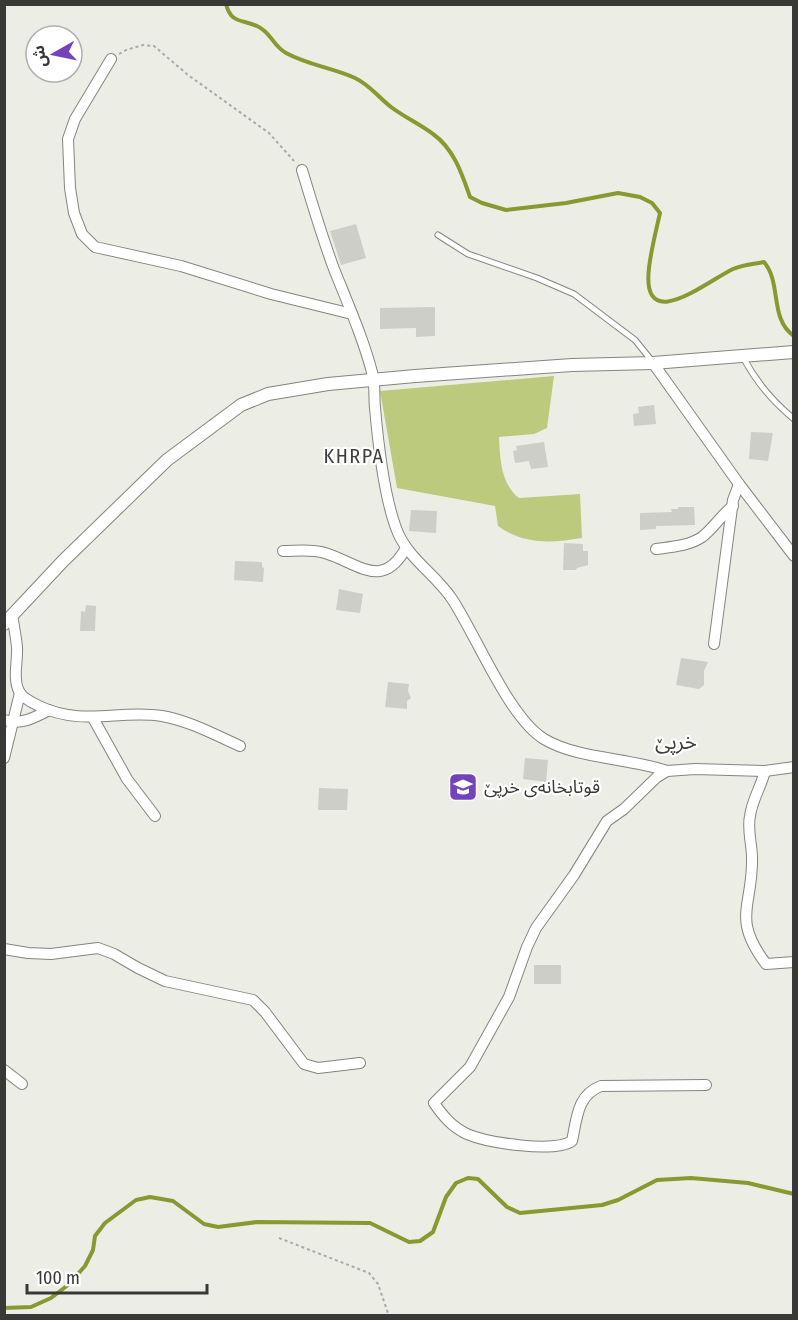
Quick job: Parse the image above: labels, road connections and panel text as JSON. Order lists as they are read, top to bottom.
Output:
{
  "districts": ["KHRPA", "خرپێ"],
  "places": {
    "school or university": ["قوتابخانەی خرپێ"]
  },
  "scale_bar": "100 m",
  "north": "left"
}
